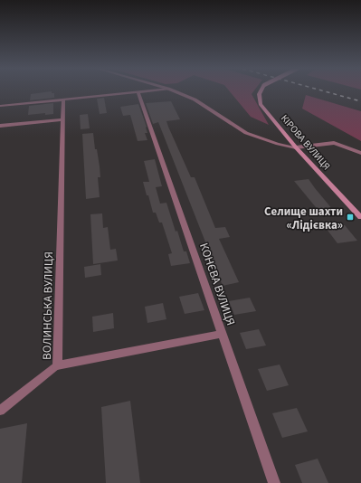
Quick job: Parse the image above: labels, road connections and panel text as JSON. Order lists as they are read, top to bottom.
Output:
{
  "streets": {
    "main road": ["КІРОВА ВУЛИЦЯ"],
    "street": ["КОНЄВА ВУЛИЦЯ", "ВОЛИНСЬКА ВУЛИЦЯ"]
  },
  "crossings": [
    ["КОНЄВА ВУЛИЦЯ", "ВОЛИНСЬКА ВУЛИЦЯ"]
  ],
  "places": {
    "transit": ["Селище шахти «Лідієвка»"]
  }
}
